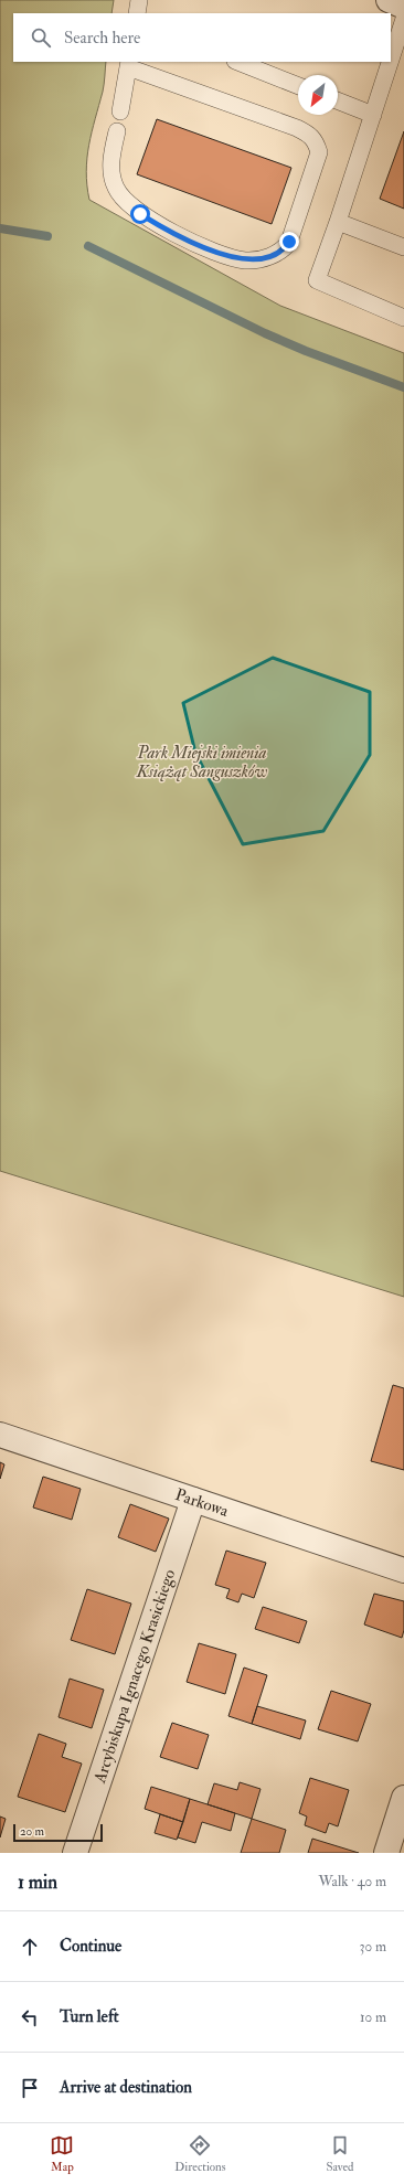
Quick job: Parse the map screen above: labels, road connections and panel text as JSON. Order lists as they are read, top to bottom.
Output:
{
  "streets": {
    "street": ["Parkowa", "Arcybiskupa Ignacego Krasickiego"]
  },
  "crossings": [
    ["Parkowa", "Arcybiskupa Ignacego Krasickiego"]
  ],
  "parks": ["Park Miejski imienia Książąt Sanguszków"],
  "scale_bar": "20 m",
  "north": "bottom left",
  "page": {
    "search": "Search here",
    "scale": "20 m",
    "heading": ["1 min", "Walk · 40 m"],
    "list": [
      ["Continue", "30 m"],
      ["Turn left", "10 m"],
      "Arrive at destination"
    ],
    "nav": ["Map", "Directions", "Saved"]
  }
}
